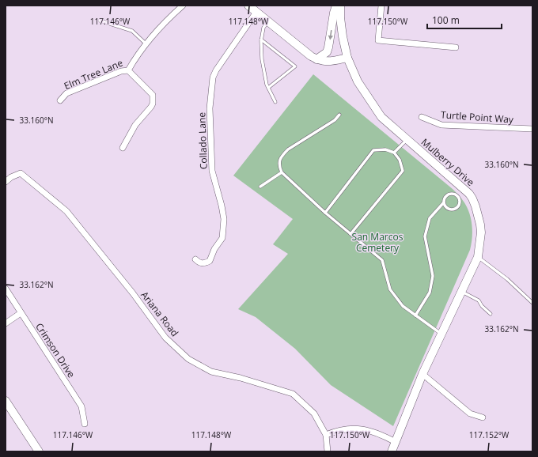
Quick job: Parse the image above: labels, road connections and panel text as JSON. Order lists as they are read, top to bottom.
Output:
{
  "streets": {
    "main road": ["Mulberry Drive"],
    "street": [
      "Elm Tree Lane",
      "Turtle Point Way",
      "Collado Lane",
      "Ariana Road",
      "Crimson Drive"
    ]
  },
  "parks": ["San Marcos Cemetery"],
  "scale_bar": "100 m",
  "coordinates": [
    "117.146°W",
    "117.148°W",
    "117.150°W",
    "33.160°N",
    "33.162°N",
    "117.152°W"
  ]
}
